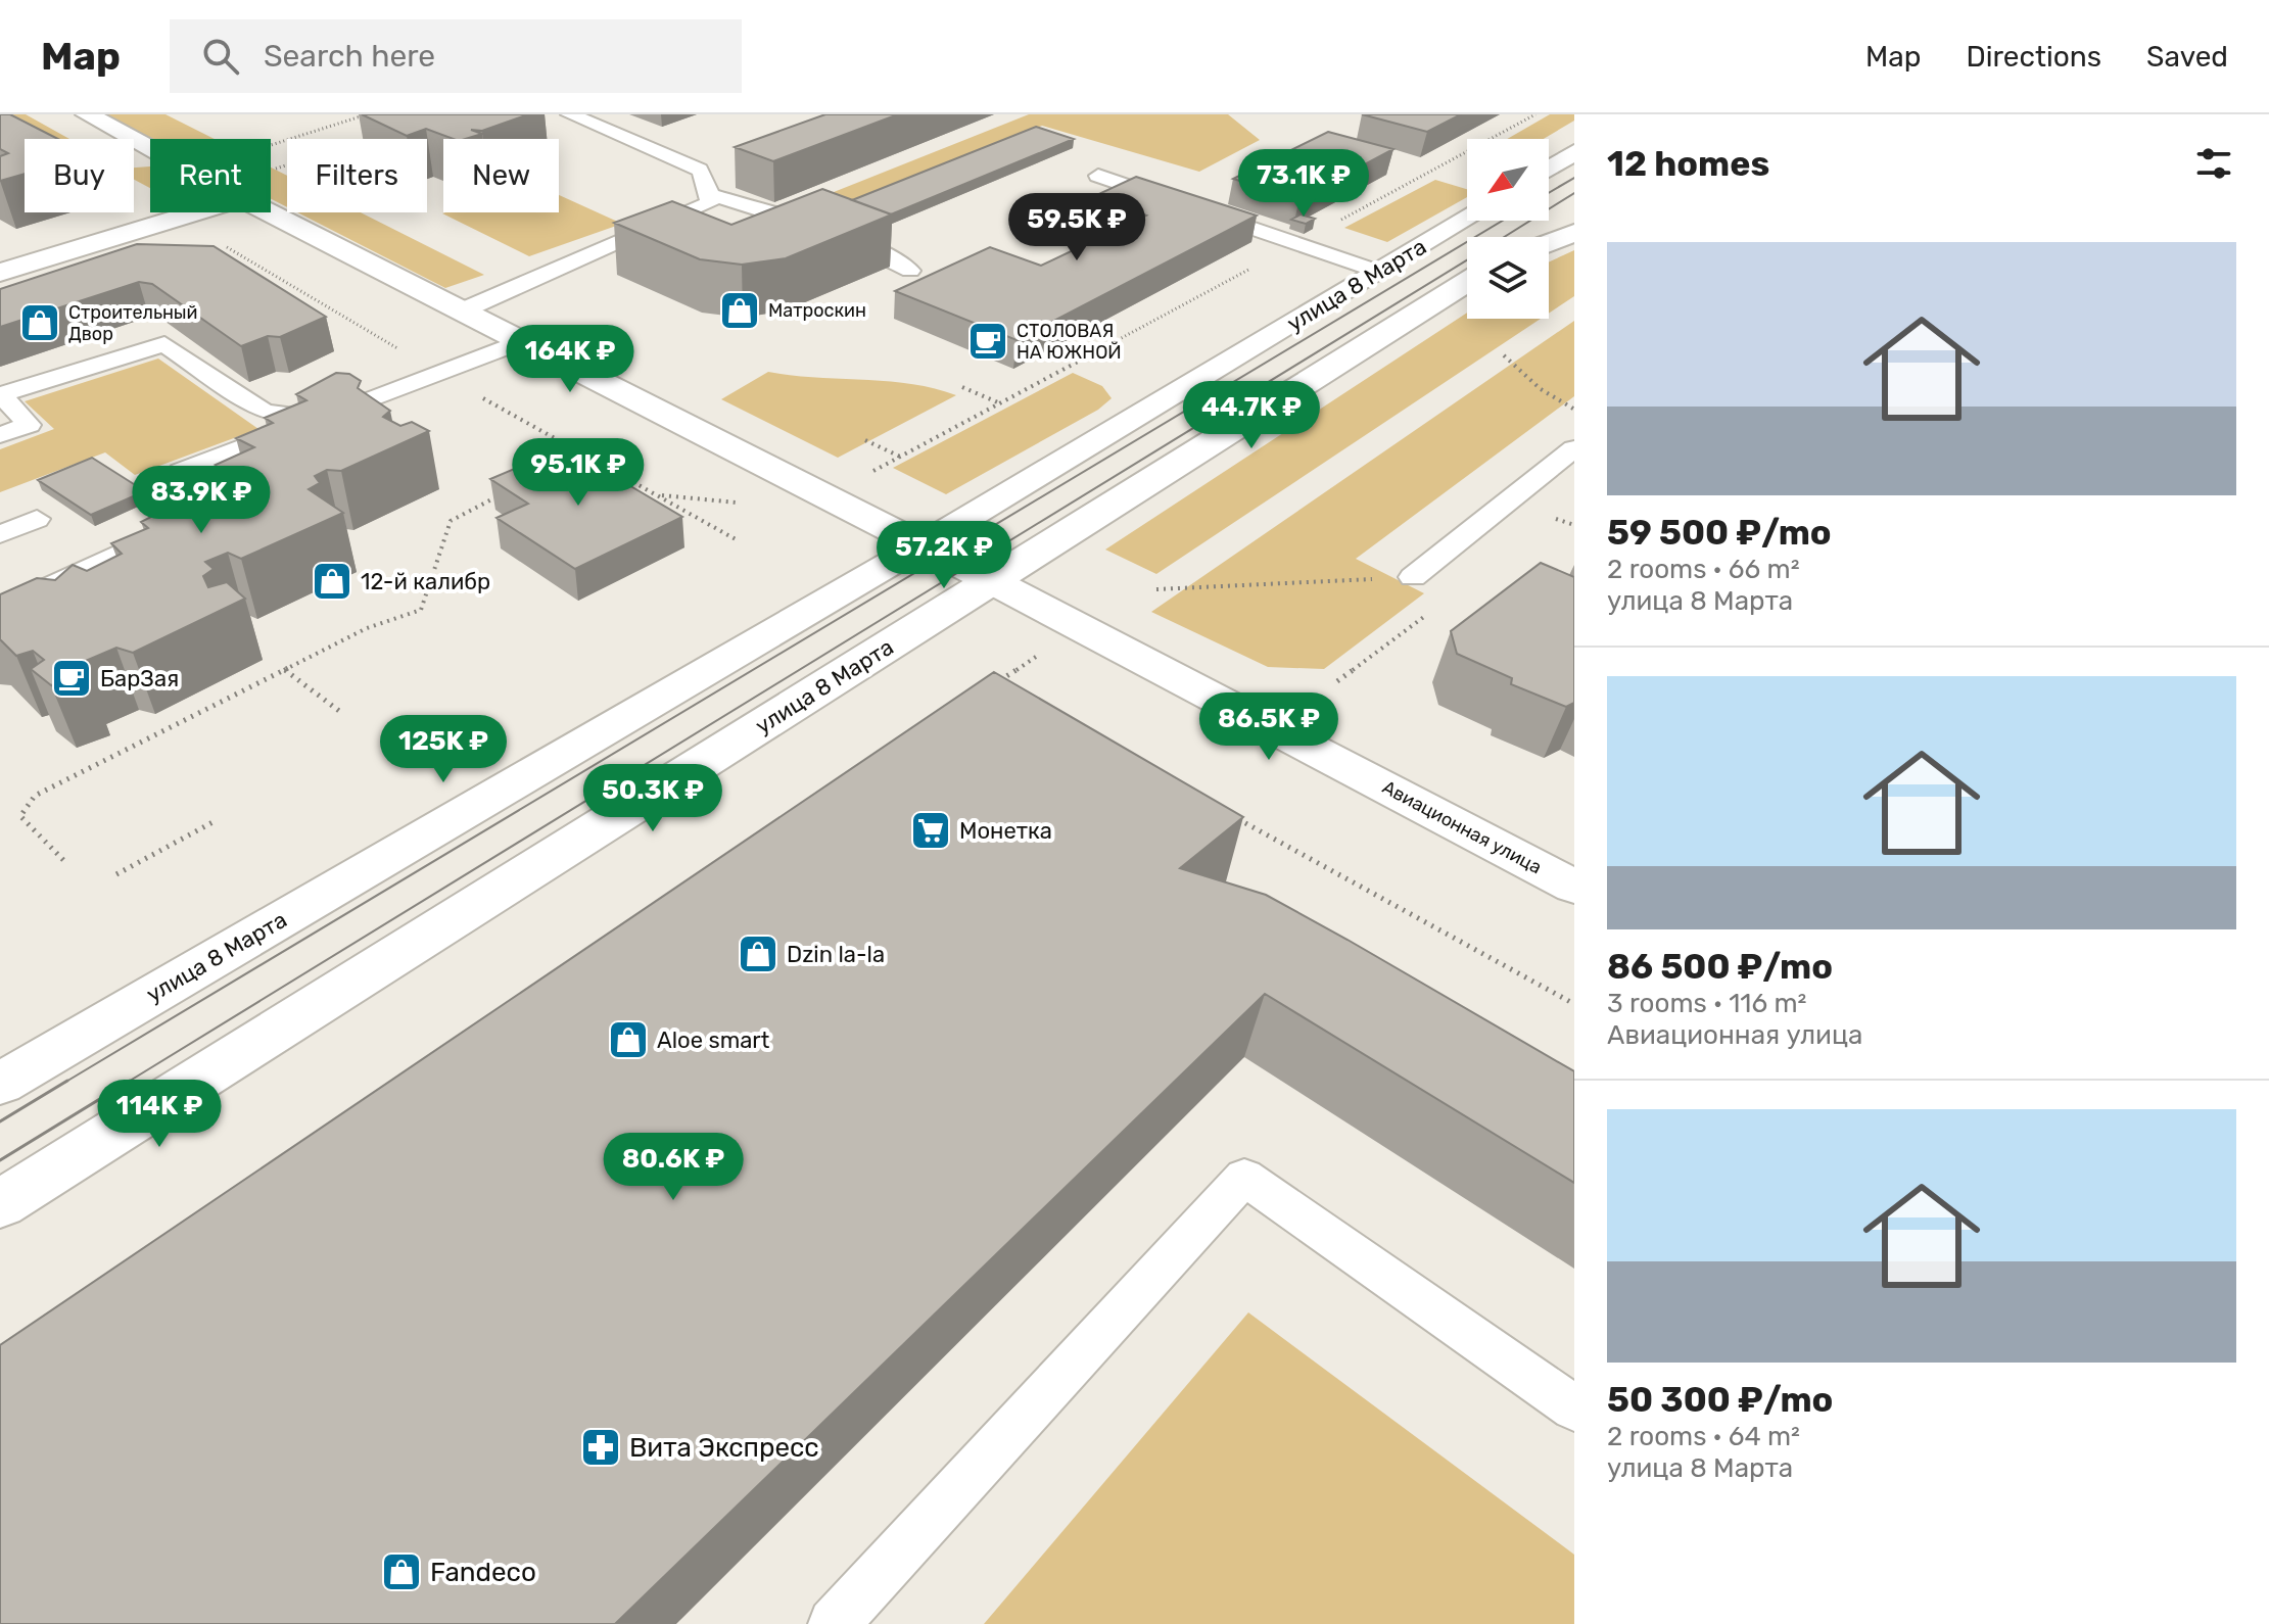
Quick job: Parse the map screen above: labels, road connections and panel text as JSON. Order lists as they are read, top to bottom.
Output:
{
  "streets": {
    "main road": ["улица 8 Марта", "Авиационная улица"]
  },
  "crossings": [
    ["улица 8 Марта", "Авиационная улица"]
  ],
  "places": {
    "shop": [
      "Матроскин",
      "Строительный Двор",
      "12-й калибр",
      "Dzin la-la",
      "Aloe smart",
      "Fandeco"
    ],
    "cafe": ["СТОЛОВАЯ НА ЮЖНОЙ", "БарЗая"],
    "supermarket": ["Монетка"],
    "pharmacy": ["Вита Экспресс"]
  },
  "north": "bottom left",
  "page": {
    "header": "Map",
    "search": "Search here",
    "nav": ["Map", "Directions", "Saved"],
    "heading": "12 homes",
    "chip": [
      "Buy",
      "Rent",
      "Filters",
      "New"
    ],
    "price": [
      "73.1K ₽",
      "59.5K ₽",
      "164K ₽",
      "44.7K ₽",
      "95.1K ₽",
      "83.9K ₽",
      "57.2K ₽",
      "86.5K ₽",
      "125K ₽",
      "50.3K ₽",
      "114K ₽",
      "80.6K ₽"
    ],
    "list": [
      {
        "name": "59 500 ₽/mo",
        "note": "2 rooms · 66 m² · улица 8 Марта"
      },
      {
        "name": "86 500 ₽/mo",
        "note": "3 rooms · 116 m² · Авиационная улица"
      },
      {
        "name": "50 300 ₽/mo",
        "note": "2 rooms · 64 m² · улица 8 Марта"
      }
    ]
  }
}
